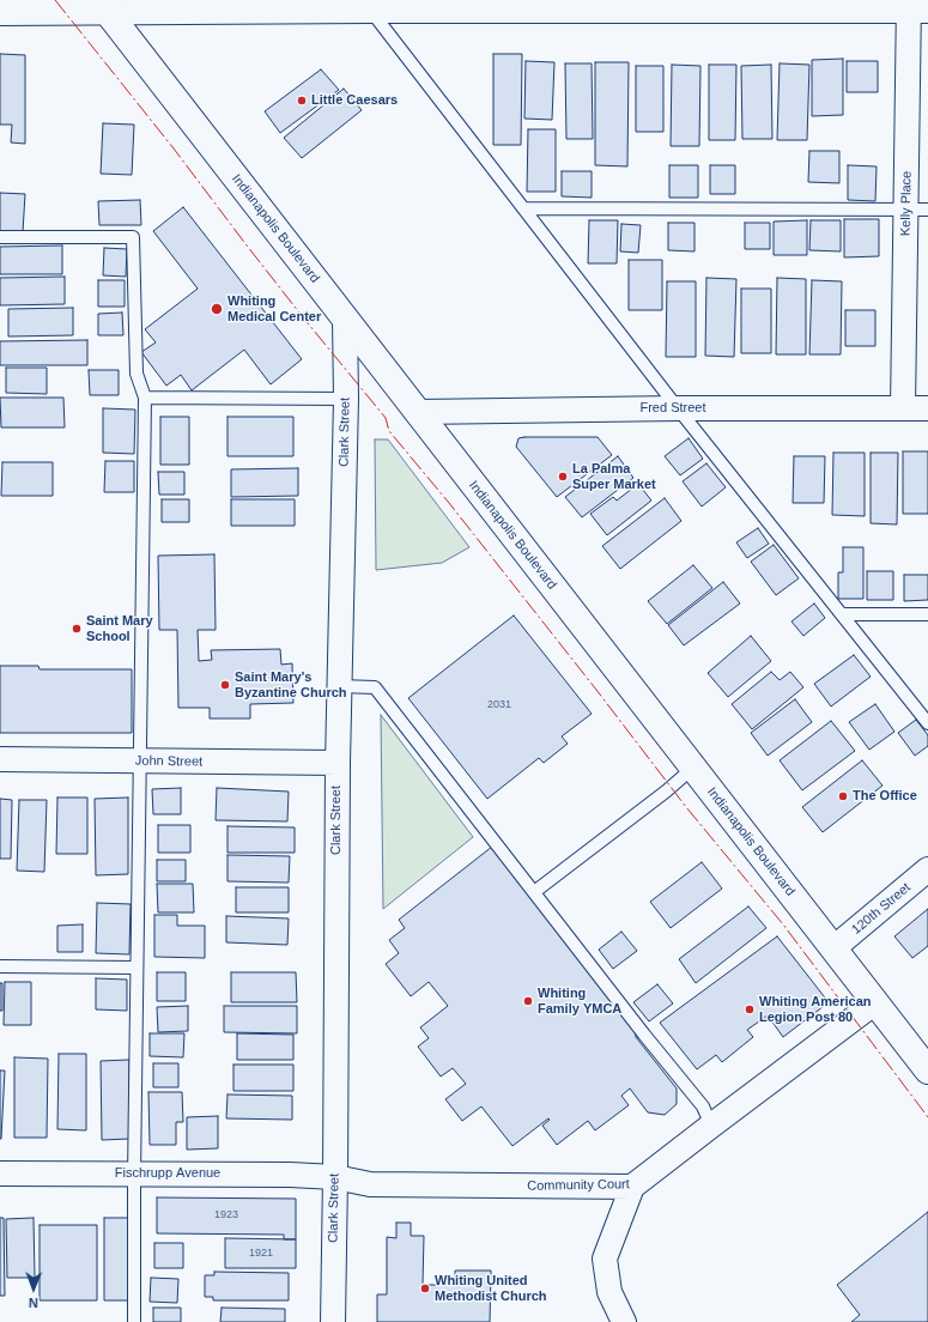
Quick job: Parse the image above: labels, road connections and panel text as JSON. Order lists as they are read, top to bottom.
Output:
{
  "streets": {
    "main road": ["Indianapolis Boulevard"],
    "street": [
      "Kelly Place",
      "Fred Street",
      "Clark Street",
      "John Street",
      "120th Street",
      "Fischrupp Avenue",
      "Community Court"
    ]
  },
  "crossings": [
    ["Kelly Place", "Fred Street"],
    ["Indianapolis Boulevard", "Fred Street"],
    ["Indianapolis Boulevard", "Clark Street"],
    ["Indianapolis Boulevard", "120th Street"],
    ["Indianapolis Boulevard", "Community Court"],
    ["Clark Street", "John Street"],
    ["Clark Street", "Fischrupp Avenue"],
    ["Clark Street", "Community Court"],
    ["Fischrupp Avenue", "Community Court"]
  ],
  "places": [
    "Little Caesars",
    "Whiting Medical Center",
    "La Palma Super Market",
    "Saint Mary School",
    "Saint Mary's Byzantine Church",
    "The Office",
    "Whiting Family YMCA",
    "Whiting American Legion Post 80",
    "Whiting United Methodist Church"
  ],
  "house_numbers": ["2031", "1923", "1921"],
  "north": "bottom"
}
